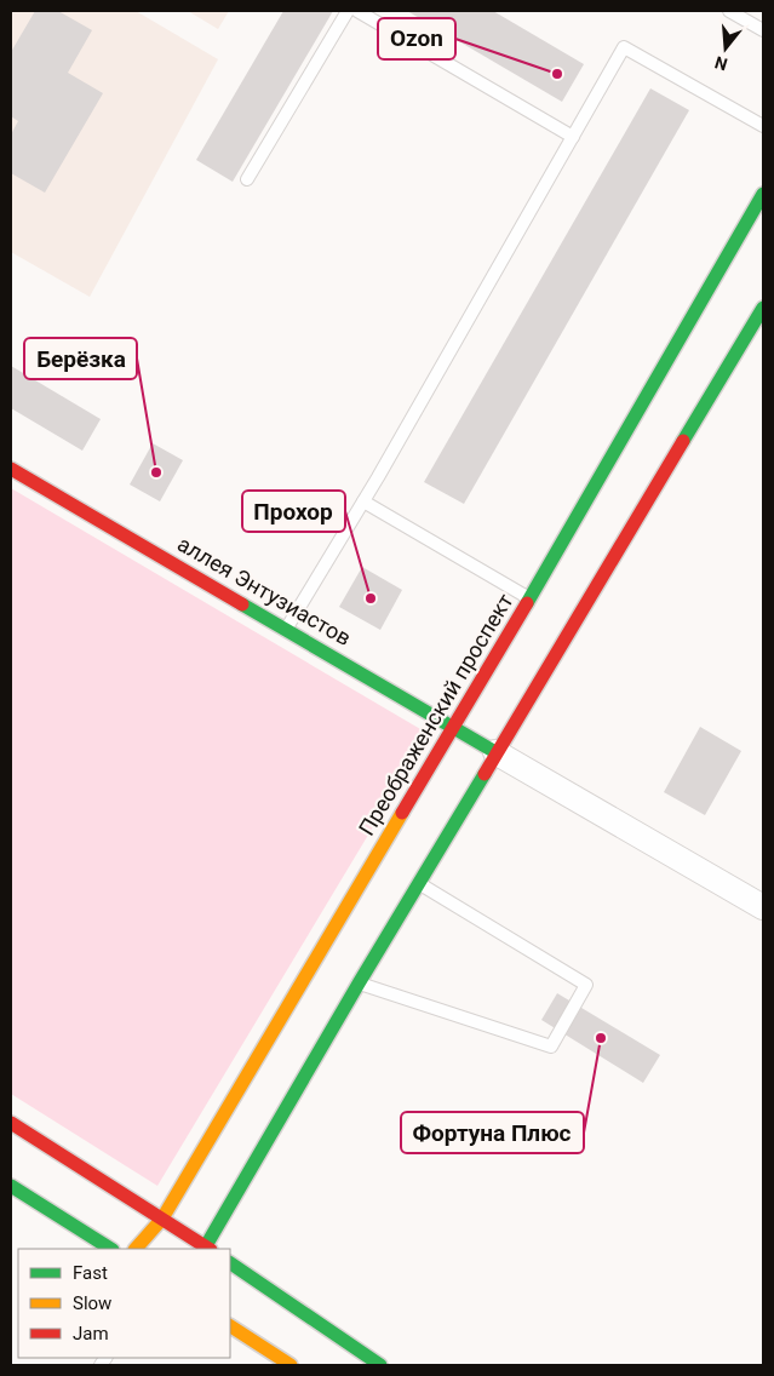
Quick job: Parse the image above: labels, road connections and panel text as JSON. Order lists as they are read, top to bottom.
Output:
{
  "streets": {
    "street": ["аллея Энтузиастов", "Преображенский проспект"]
  },
  "crossings": [
    ["аллея Энтузиастов", "Преображенский проспект"]
  ],
  "places": [
    "Ozon",
    "Берёзка",
    "Прохор",
    "Фортуна Плюс"
  ],
  "legend": ["Fast", "Slow", "Jam"],
  "north": "bottom"
}
